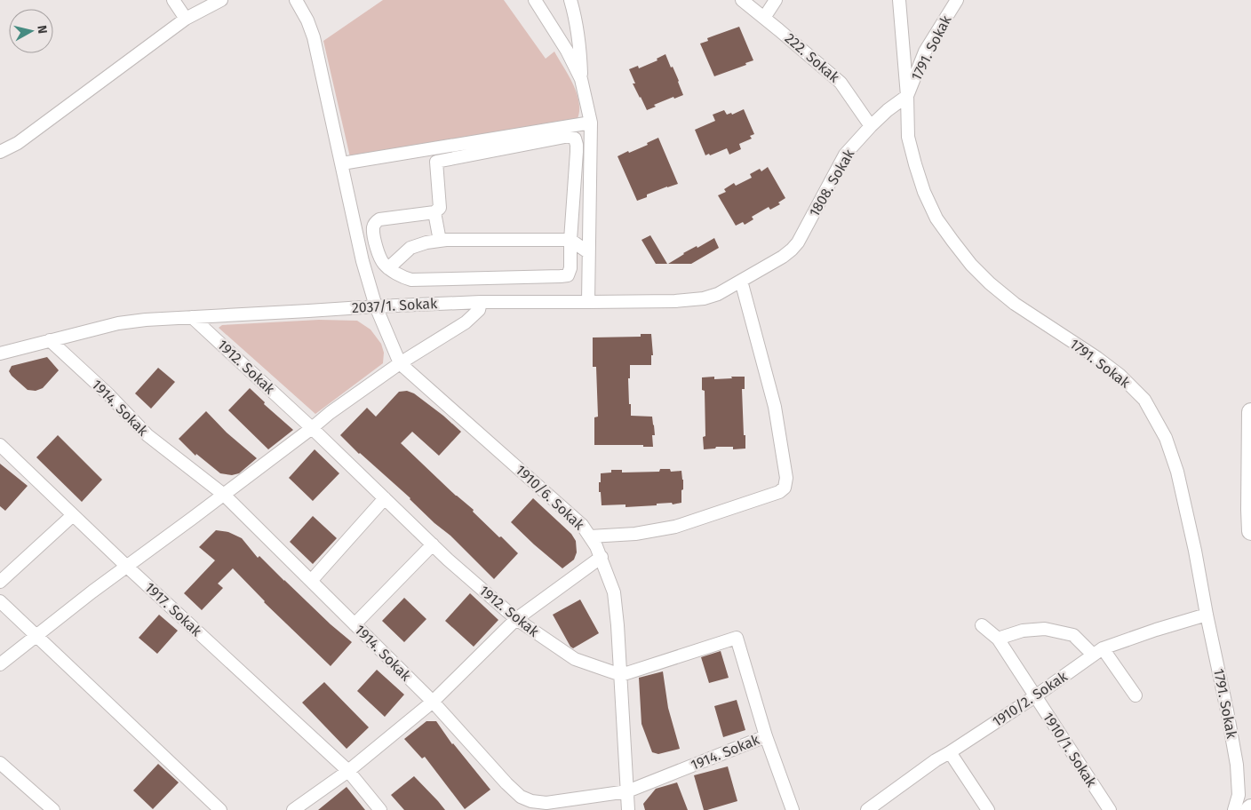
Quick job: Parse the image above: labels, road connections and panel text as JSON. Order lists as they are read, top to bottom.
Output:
{
  "streets": {
    "street": [
      "1791. Sokak",
      "222. Sokak",
      "1808. Sokak",
      "2037/1. Sokak",
      "1912. Sokak",
      "1914. Sokak",
      "1910/6. Sokak",
      "1917. Sokak",
      "1910/2. Sokak",
      "1910/1. Sokak"
    ]
  },
  "crossings": [
    ["1791. Sokak", "1808. Sokak"],
    ["1791. Sokak", "1910/2. Sokak"],
    ["222. Sokak", "1808. Sokak"],
    ["1808. Sokak", "2037/1. Sokak"],
    ["2037/1. Sokak", "1912. Sokak"],
    ["2037/1. Sokak", "1914. Sokak"],
    ["1912. Sokak", "1910/6. Sokak"],
    ["1914. Sokak", "1910/6. Sokak"],
    ["1910/2. Sokak", "1910/1. Sokak"]
  ],
  "north": "right"
}
